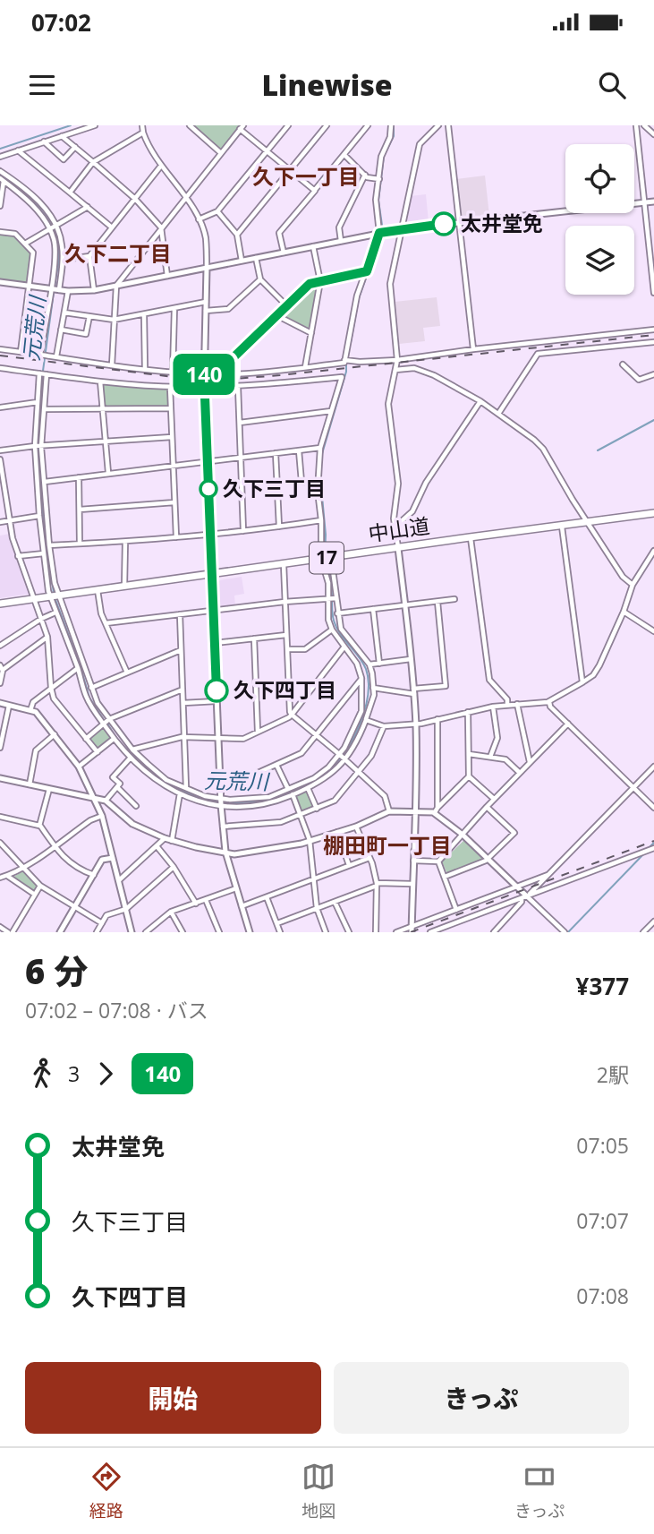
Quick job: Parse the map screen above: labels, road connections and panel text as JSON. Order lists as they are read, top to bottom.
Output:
{
  "streets": {
    "highway": ["中山道", "17"]
  },
  "districts": ["久下一丁目", "久下二丁目", "棚田町一丁目"],
  "water": ["元荒川"],
  "places": ["太井堂免", "久下三丁目", "久下四丁目"],
  "lines": ["bus line 140"],
  "page": {
    "status": "07:02",
    "header": "Linewise",
    "on_map": "140",
    "heading": ["6 分", "07:02 – 07:08 · バス", "¥377"],
    "legs": ["3", "140", "2駅"],
    "list": [
      {
        "name": "太井堂免",
        "value": "07:05"
      },
      {
        "name": "久下三丁目",
        "value": "07:07"
      },
      {
        "name": "久下四丁目",
        "value": "07:08"
      }
    ],
    "buttons": ["開始", "きっぷ"],
    "tabs": ["経路", "地図", "きっぷ"]
  }
}
